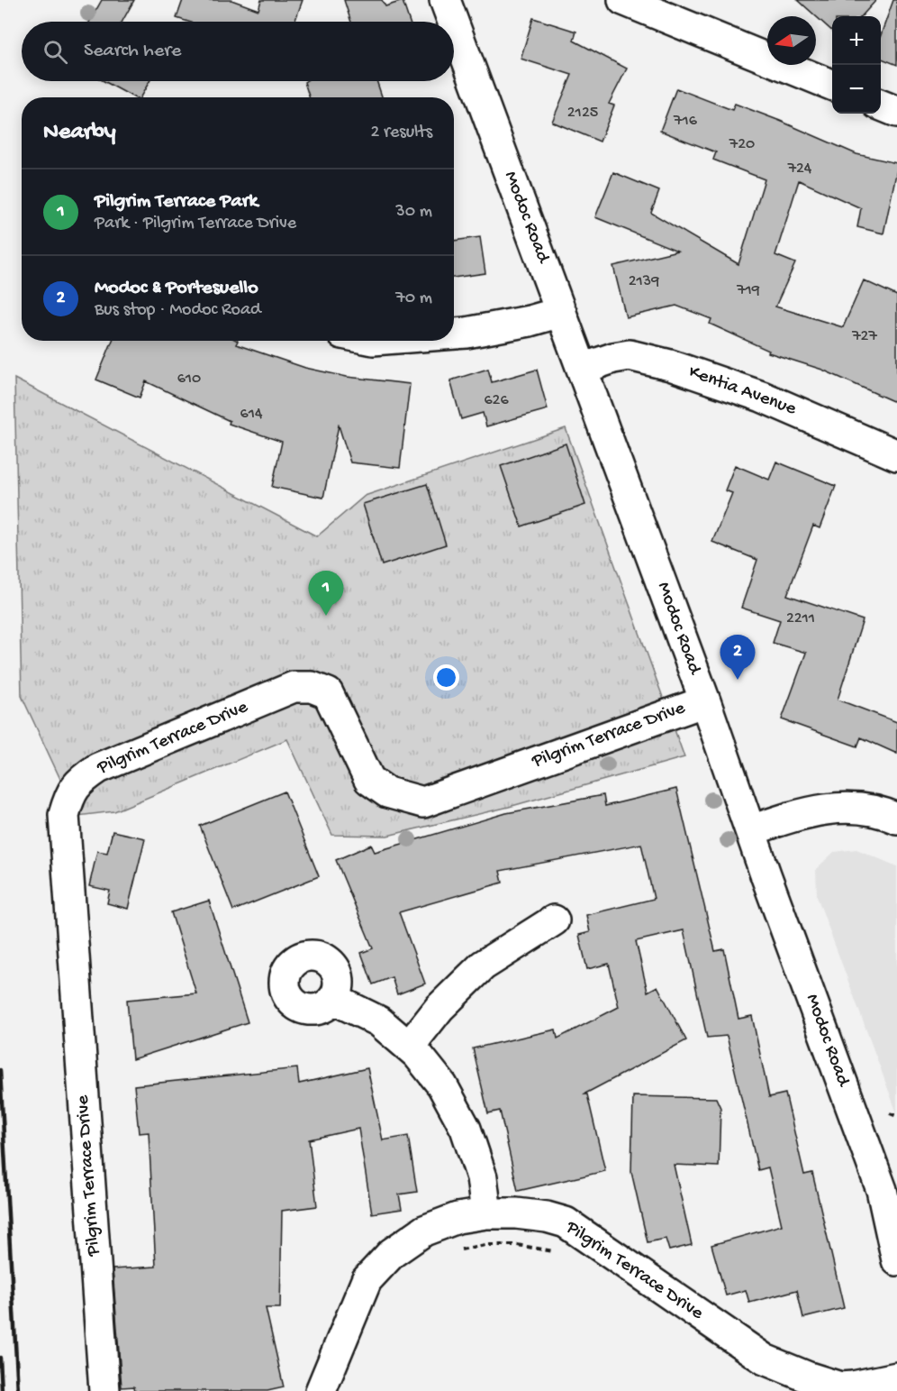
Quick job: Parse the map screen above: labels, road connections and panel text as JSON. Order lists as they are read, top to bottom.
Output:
{
  "streets": {
    "street": ["Modoc Road", "Kentia Avenue", "Pilgrim Terrace Drive"]
  },
  "crossings": [
    ["Modoc Road", "Kentia Avenue"],
    ["Modoc Road", "Pilgrim Terrace Drive"]
  ],
  "house_numbers": [
    "2125",
    "716",
    "720",
    "724",
    "2139",
    "719",
    "727",
    "610",
    "626",
    "614",
    "2211"
  ],
  "north": "left",
  "page": {
    "map_buttons": ["+", "−"],
    "search": "Search here",
    "heading": ["Nearby", "2 results"],
    "list": [
      {
        "mark": "1",
        "name": "Pilgrim Terrace Park",
        "note": "Park · Pilgrim Terrace Drive",
        "value": "30 m"
      },
      {
        "mark": "2",
        "name": "Modoc & Portesuello",
        "note": "Bus stop · Modoc Road",
        "value": "70 m"
      }
    ],
    "pins": ["1", "2"]
  }
}
